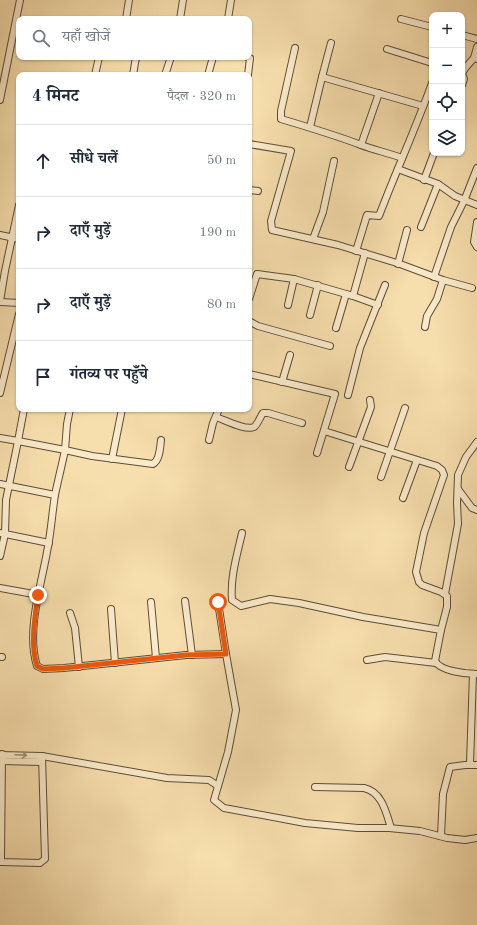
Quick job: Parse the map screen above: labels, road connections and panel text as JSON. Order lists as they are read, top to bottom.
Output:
{
  "page": {
    "map_buttons": ["+", "−"],
    "search": "यहाँ खोजें",
    "heading": ["4 मिनट", "पैदल · 320 m"],
    "list": [
      ["सीधे चलें", "50 m"],
      ["दाएँ मुड़ें", "190 m"],
      ["दाएँ मुड़ें", "80 m"],
      "गंतव्य पर पहुँचे"
    ]
  }
}
